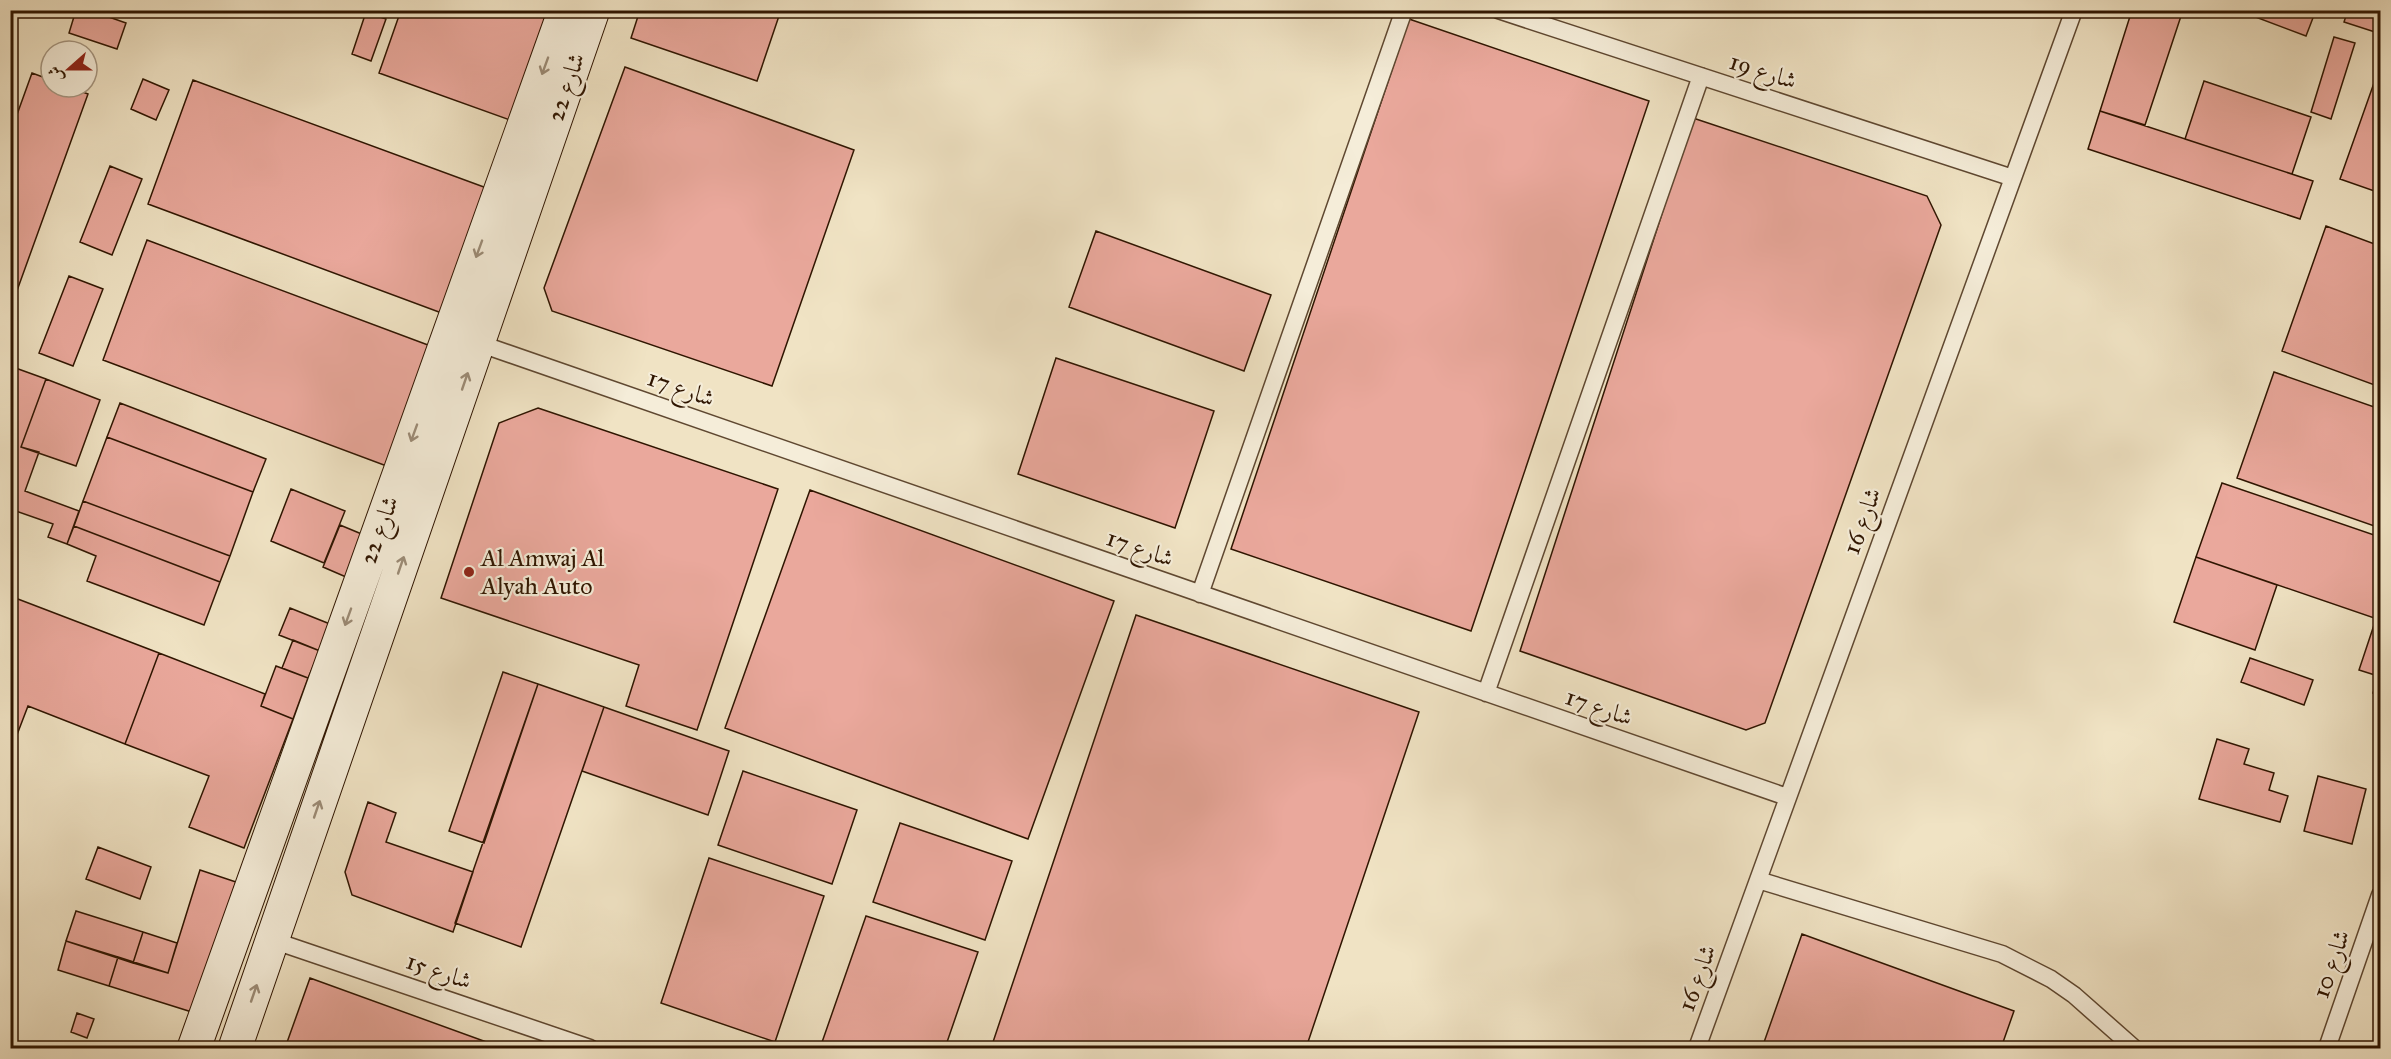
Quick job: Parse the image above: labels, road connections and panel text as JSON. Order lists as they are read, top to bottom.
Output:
{
  "streets": {
    "street": ["شارع 22"],
    "lane": [
      "شارع 19",
      "شارع 17",
      "شارع 16",
      "شارع 10",
      "شارع 15"
    ]
  },
  "crossings": [
    ["شارع 19", "شارع 16"],
    ["شارع 22", "شارع 17"],
    ["شارع 22", "شارع 15"],
    ["شارع 17", "شارع 16"]
  ],
  "places": ["Al Amwaj Al Alyah Auto"],
  "north": "left"
}
